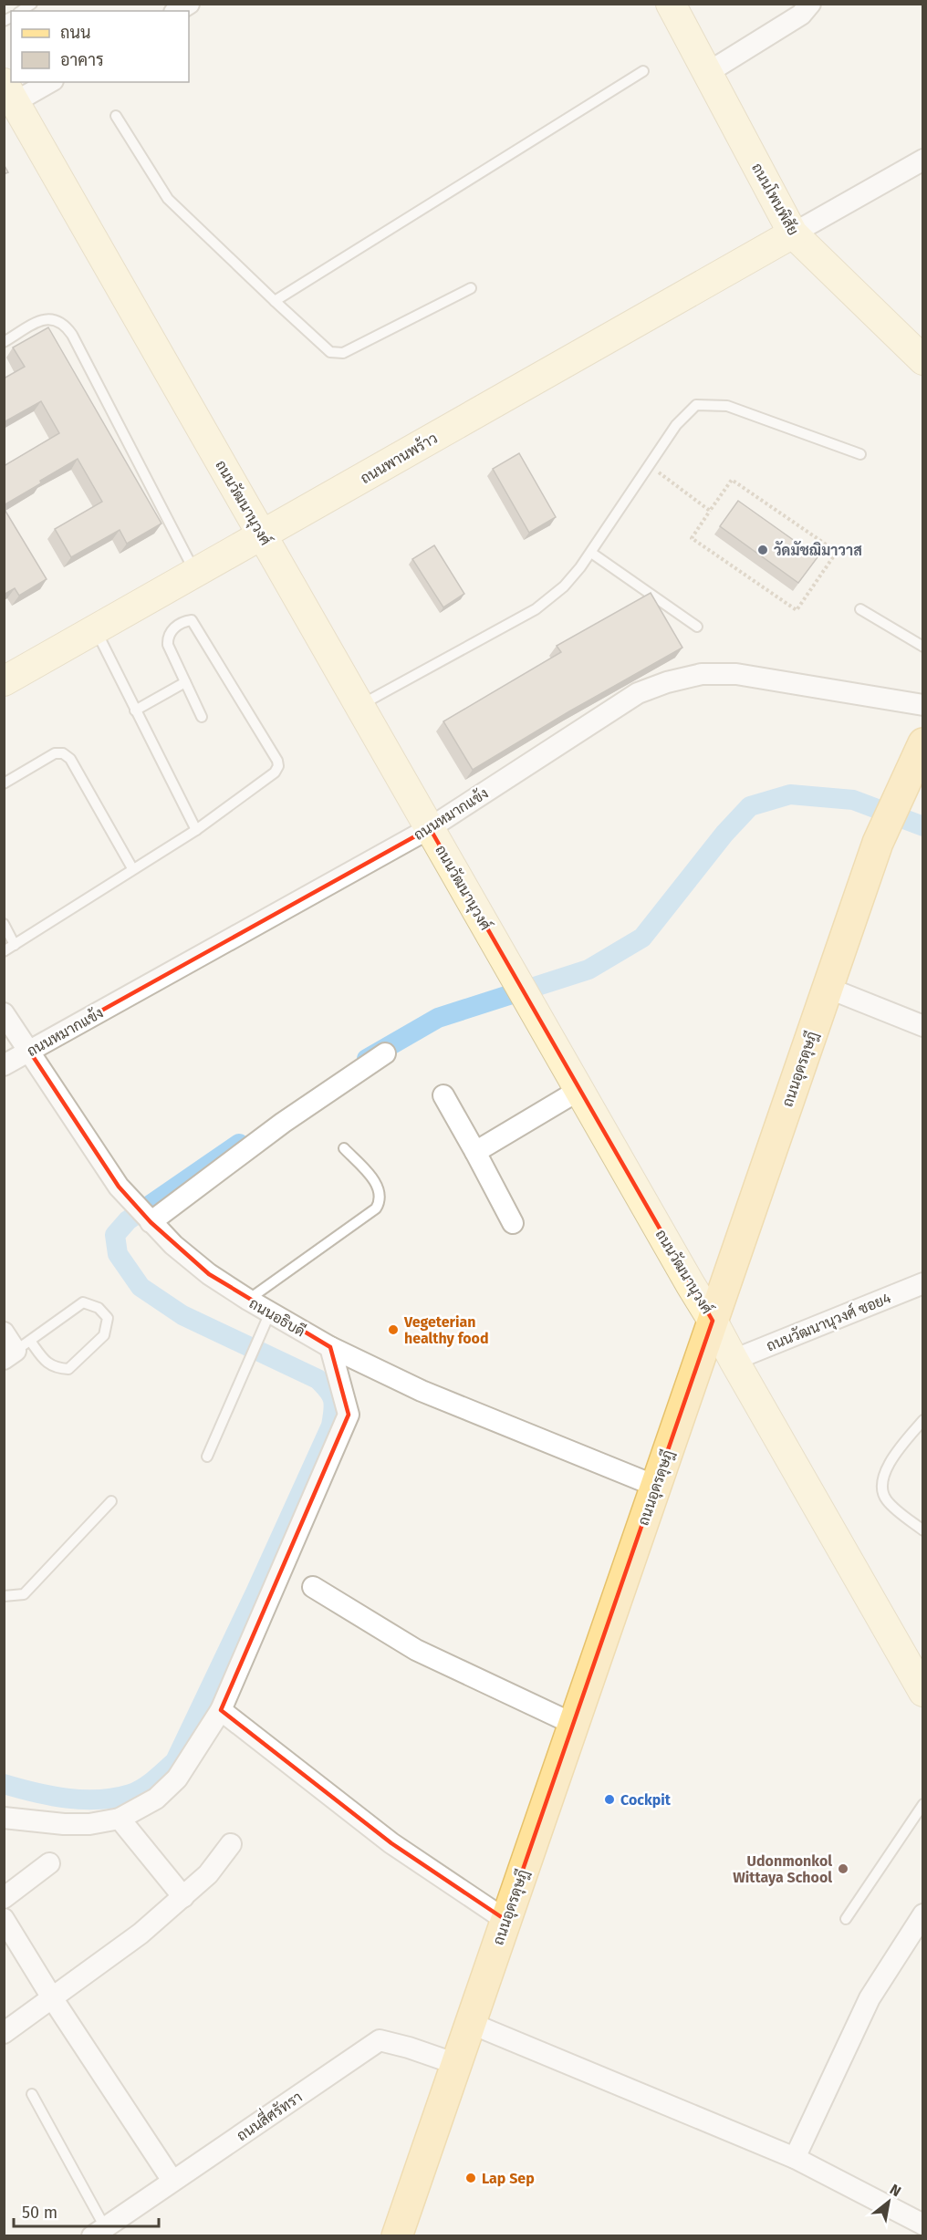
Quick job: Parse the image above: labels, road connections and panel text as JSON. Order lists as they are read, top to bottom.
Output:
{
  "streets": {
    "main road": ["ถนนอุดรดุษฎี"],
    "street": [
      "ถนนโพนพิสัย",
      "ถนนพานพร้าว",
      "ถนนวัฒนานุวงศ์",
      "ถนนหมากแข้ง",
      "ถนนอธิบดี",
      "ถนนวัฒนานุวงศ์ ซอย4",
      "ถนนสี่ศรัทรา"
    ]
  },
  "crossings": [
    ["ถนนโพนพิสัย", "ถนนพานพร้าว"],
    ["ถนนพานพร้าว", "ถนนวัฒนานุวงศ์"],
    ["ถนนวัฒนานุวงศ์", "ถนนหมากแข้ง"],
    ["ถนนวัฒนานุวงศ์", "ถนนอุดรดุษฎี"],
    ["ถนนวัฒนานุวงศ์", "ถนนวัฒนานุวงศ์ ซอย4"],
    ["ถนนหมากแข้ง", "ถนนอธิบดี"],
    ["ถนนอุดรดุษฎี", "ถนนอธิบดี"],
    ["ถนนอุดรดุษฎี", "ถนนสี่ศรัทรา"]
  ],
  "places": [
    "วัดมัชฌิมาวาส",
    "Vegeterian healthy food",
    "Cockpit",
    "Udonmonkol Wittaya School",
    "Lap Sep"
  ],
  "legend": ["ถนน", "อาคาร"],
  "scale_bar": "50 m",
  "north": "top right"
}
